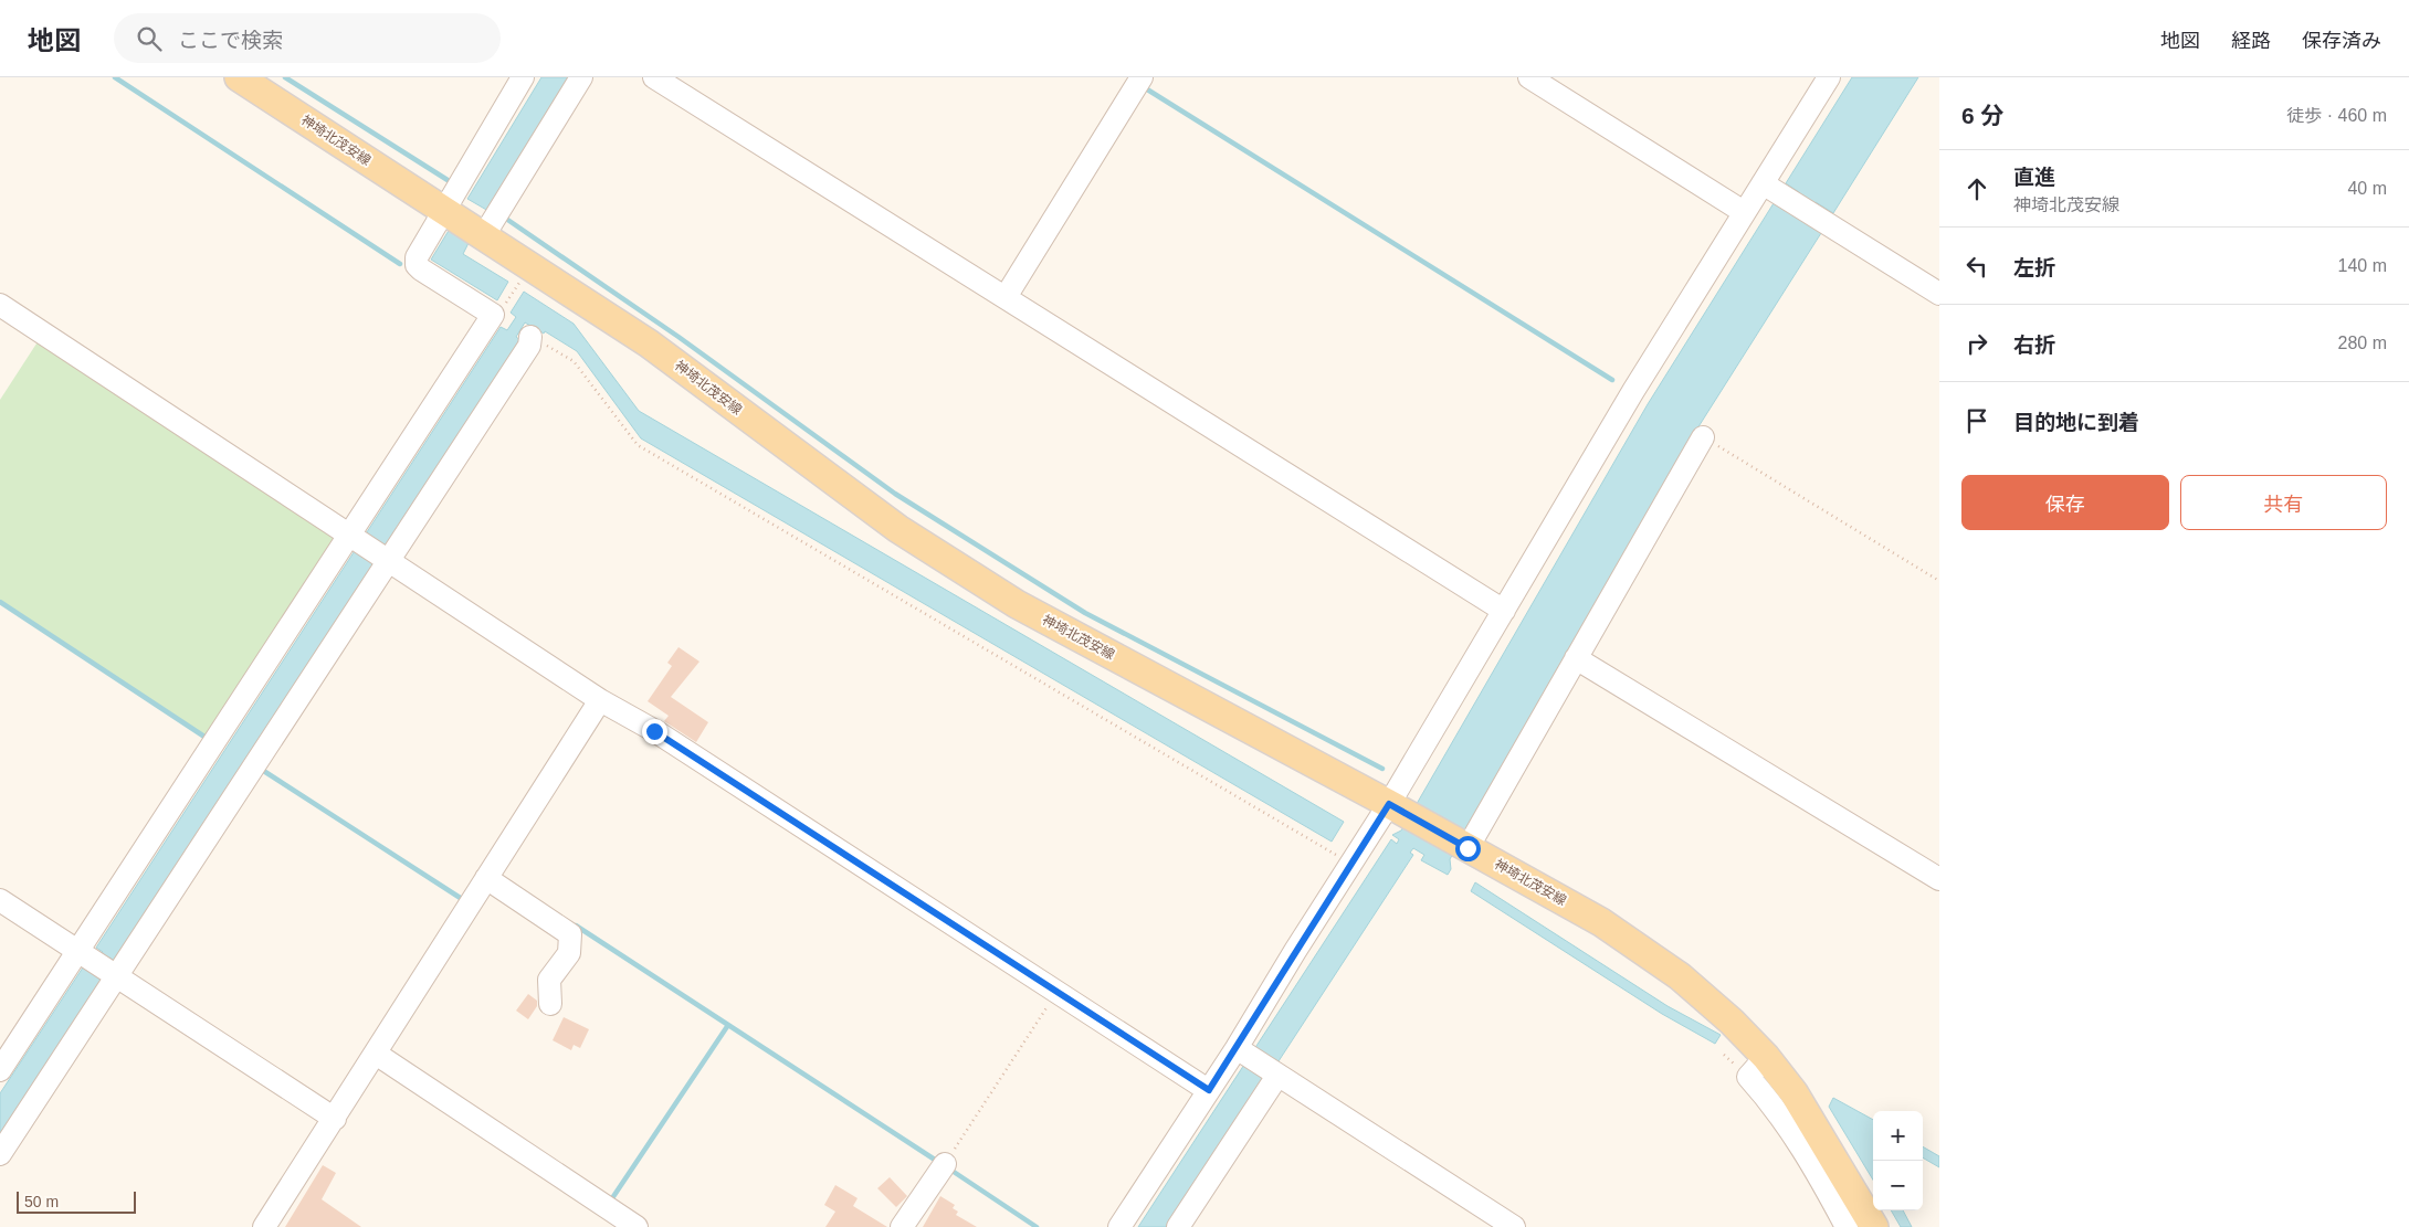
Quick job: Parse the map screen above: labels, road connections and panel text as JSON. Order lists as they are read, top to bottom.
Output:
{
  "streets": {
    "main road": ["神埼北茂安線"]
  },
  "scale_bar": "50 m",
  "page": {
    "header": "地図",
    "search": "ここで検索",
    "nav": ["地図", "経路", "保存済み"],
    "heading": ["6 分", "徒歩 · 460 m"],
    "list": [
      ["直進", "神埼北茂安線", "40 m"],
      ["左折", "140 m"],
      ["右折", "280 m"],
      "目的地に到着"
    ],
    "buttons": ["保存", "共有"],
    "map_buttons": ["+", "−"],
    "scale": "50 m"
  }
}
